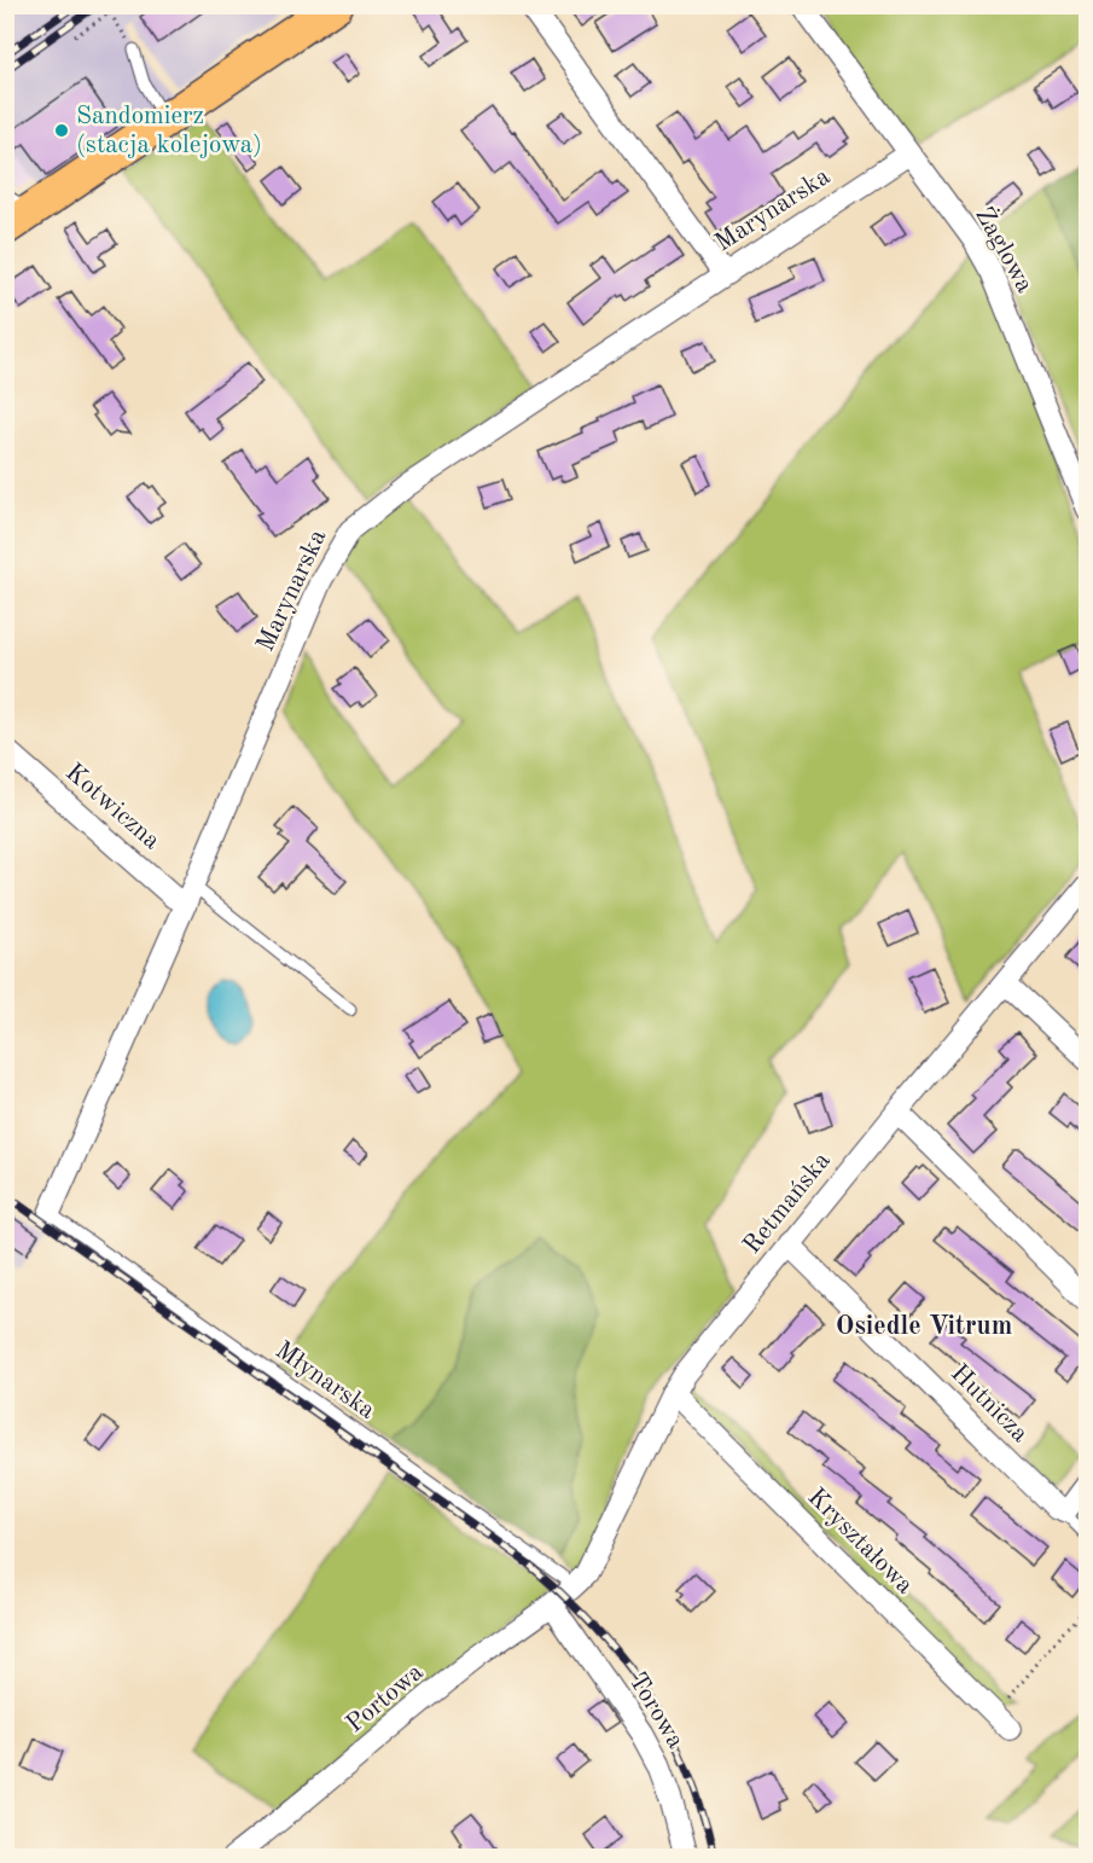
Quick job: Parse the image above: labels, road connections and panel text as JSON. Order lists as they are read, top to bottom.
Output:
{
  "streets": {
    "street": [
      "Marynarska",
      "Żaglowa",
      "Kotwiczna",
      "Retmańska",
      "Hutnicza",
      "Kryształowa",
      "Portowa",
      "Torowa"
    ],
    "lane": ["Młynarska"]
  },
  "crossings": [
    ["Marynarska", "Żaglowa"],
    ["Marynarska", "Kotwiczna"],
    ["Marynarska", "Młynarska"],
    ["Retmańska", "Młynarska"],
    ["Retmańska", "Hutnicza"],
    ["Retmańska", "Kryształowa"],
    ["Retmańska", "Portowa"],
    ["Młynarska", "Portowa"],
    ["Portowa", "Torowa"]
  ],
  "districts": ["Osiedle Vitrum"],
  "places": ["Sandomierz (stacja kolejowa)"]
}
